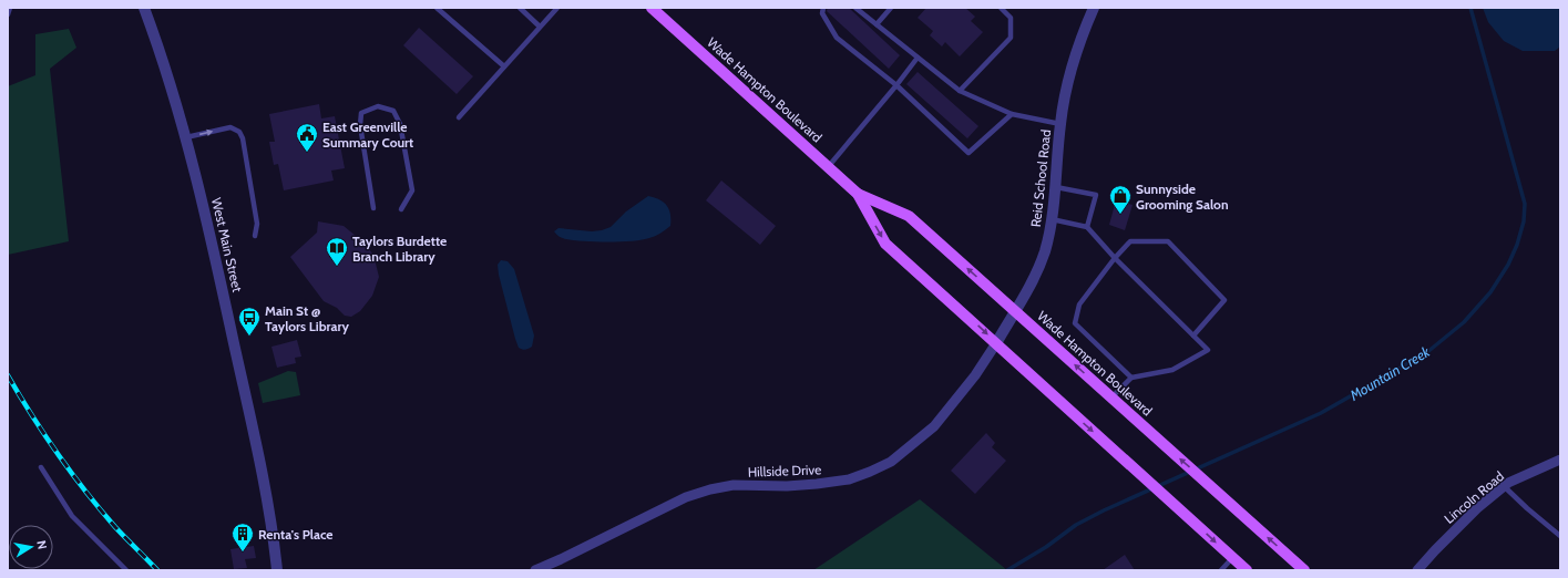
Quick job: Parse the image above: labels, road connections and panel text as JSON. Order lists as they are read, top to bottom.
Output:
{
  "streets": {
    "main road": ["Wade Hampton Boulevard"],
    "street": [
      "Reid School Road",
      "West Main Street",
      "Hillside Drive",
      "Lincoln Road"
    ]
  },
  "crossings": [
    ["Wade Hampton Boulevard", "Reid School Road"],
    ["Wade Hampton Boulevard", "Hillside Drive"],
    ["Reid School Road", "Hillside Drive"]
  ],
  "water": ["Mountain Creek"],
  "places": {
    "public building": ["East Greenville Summary Court"],
    "shop": ["Sunnyside Grooming Salon"],
    "library": ["Taylors Burdette Branch Library"],
    "bus stop": ["Main St @ Taylors Library"],
    "building": ["Renta's Place"]
  },
  "north": "right"
}
